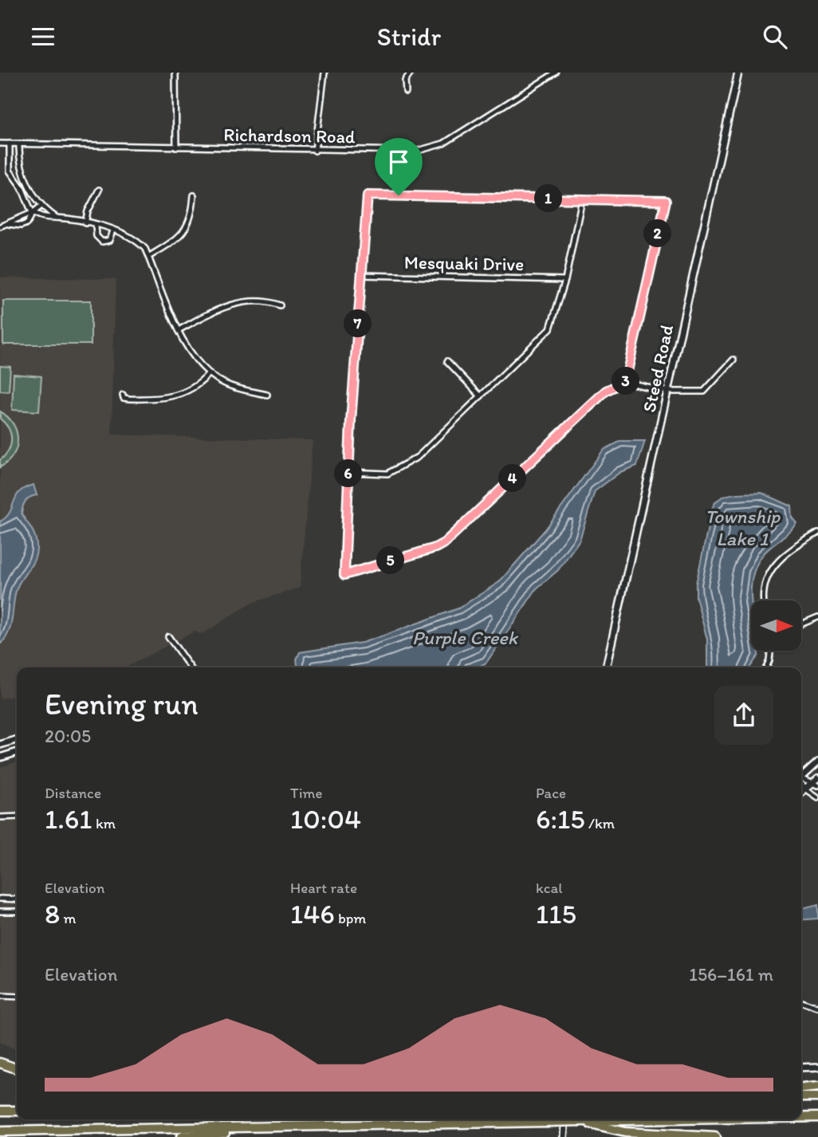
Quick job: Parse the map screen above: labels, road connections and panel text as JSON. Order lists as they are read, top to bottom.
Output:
{
  "streets": {
    "street": ["Richardson Road", "Mesquaki Drive", "Steed Road"]
  },
  "water": ["Township Lake 1", "Purple Creek"],
  "north": "right",
  "page": {
    "header": "Stridr",
    "pins": [
      "1",
      "2",
      "7",
      "3",
      "6",
      "4",
      "5"
    ],
    "heading": ["Evening run", "20:05"],
    "stats": [
      ["Distance", "1.61 km"],
      ["Time", "10:04"],
      ["Pace", "6:15 /km"],
      ["Elevation", "8 m"],
      ["Heart rate", "146 bpm"],
      ["kcal", "115"]
    ],
    "chart": ["Elevation", "156–161 m"]
  }
}
